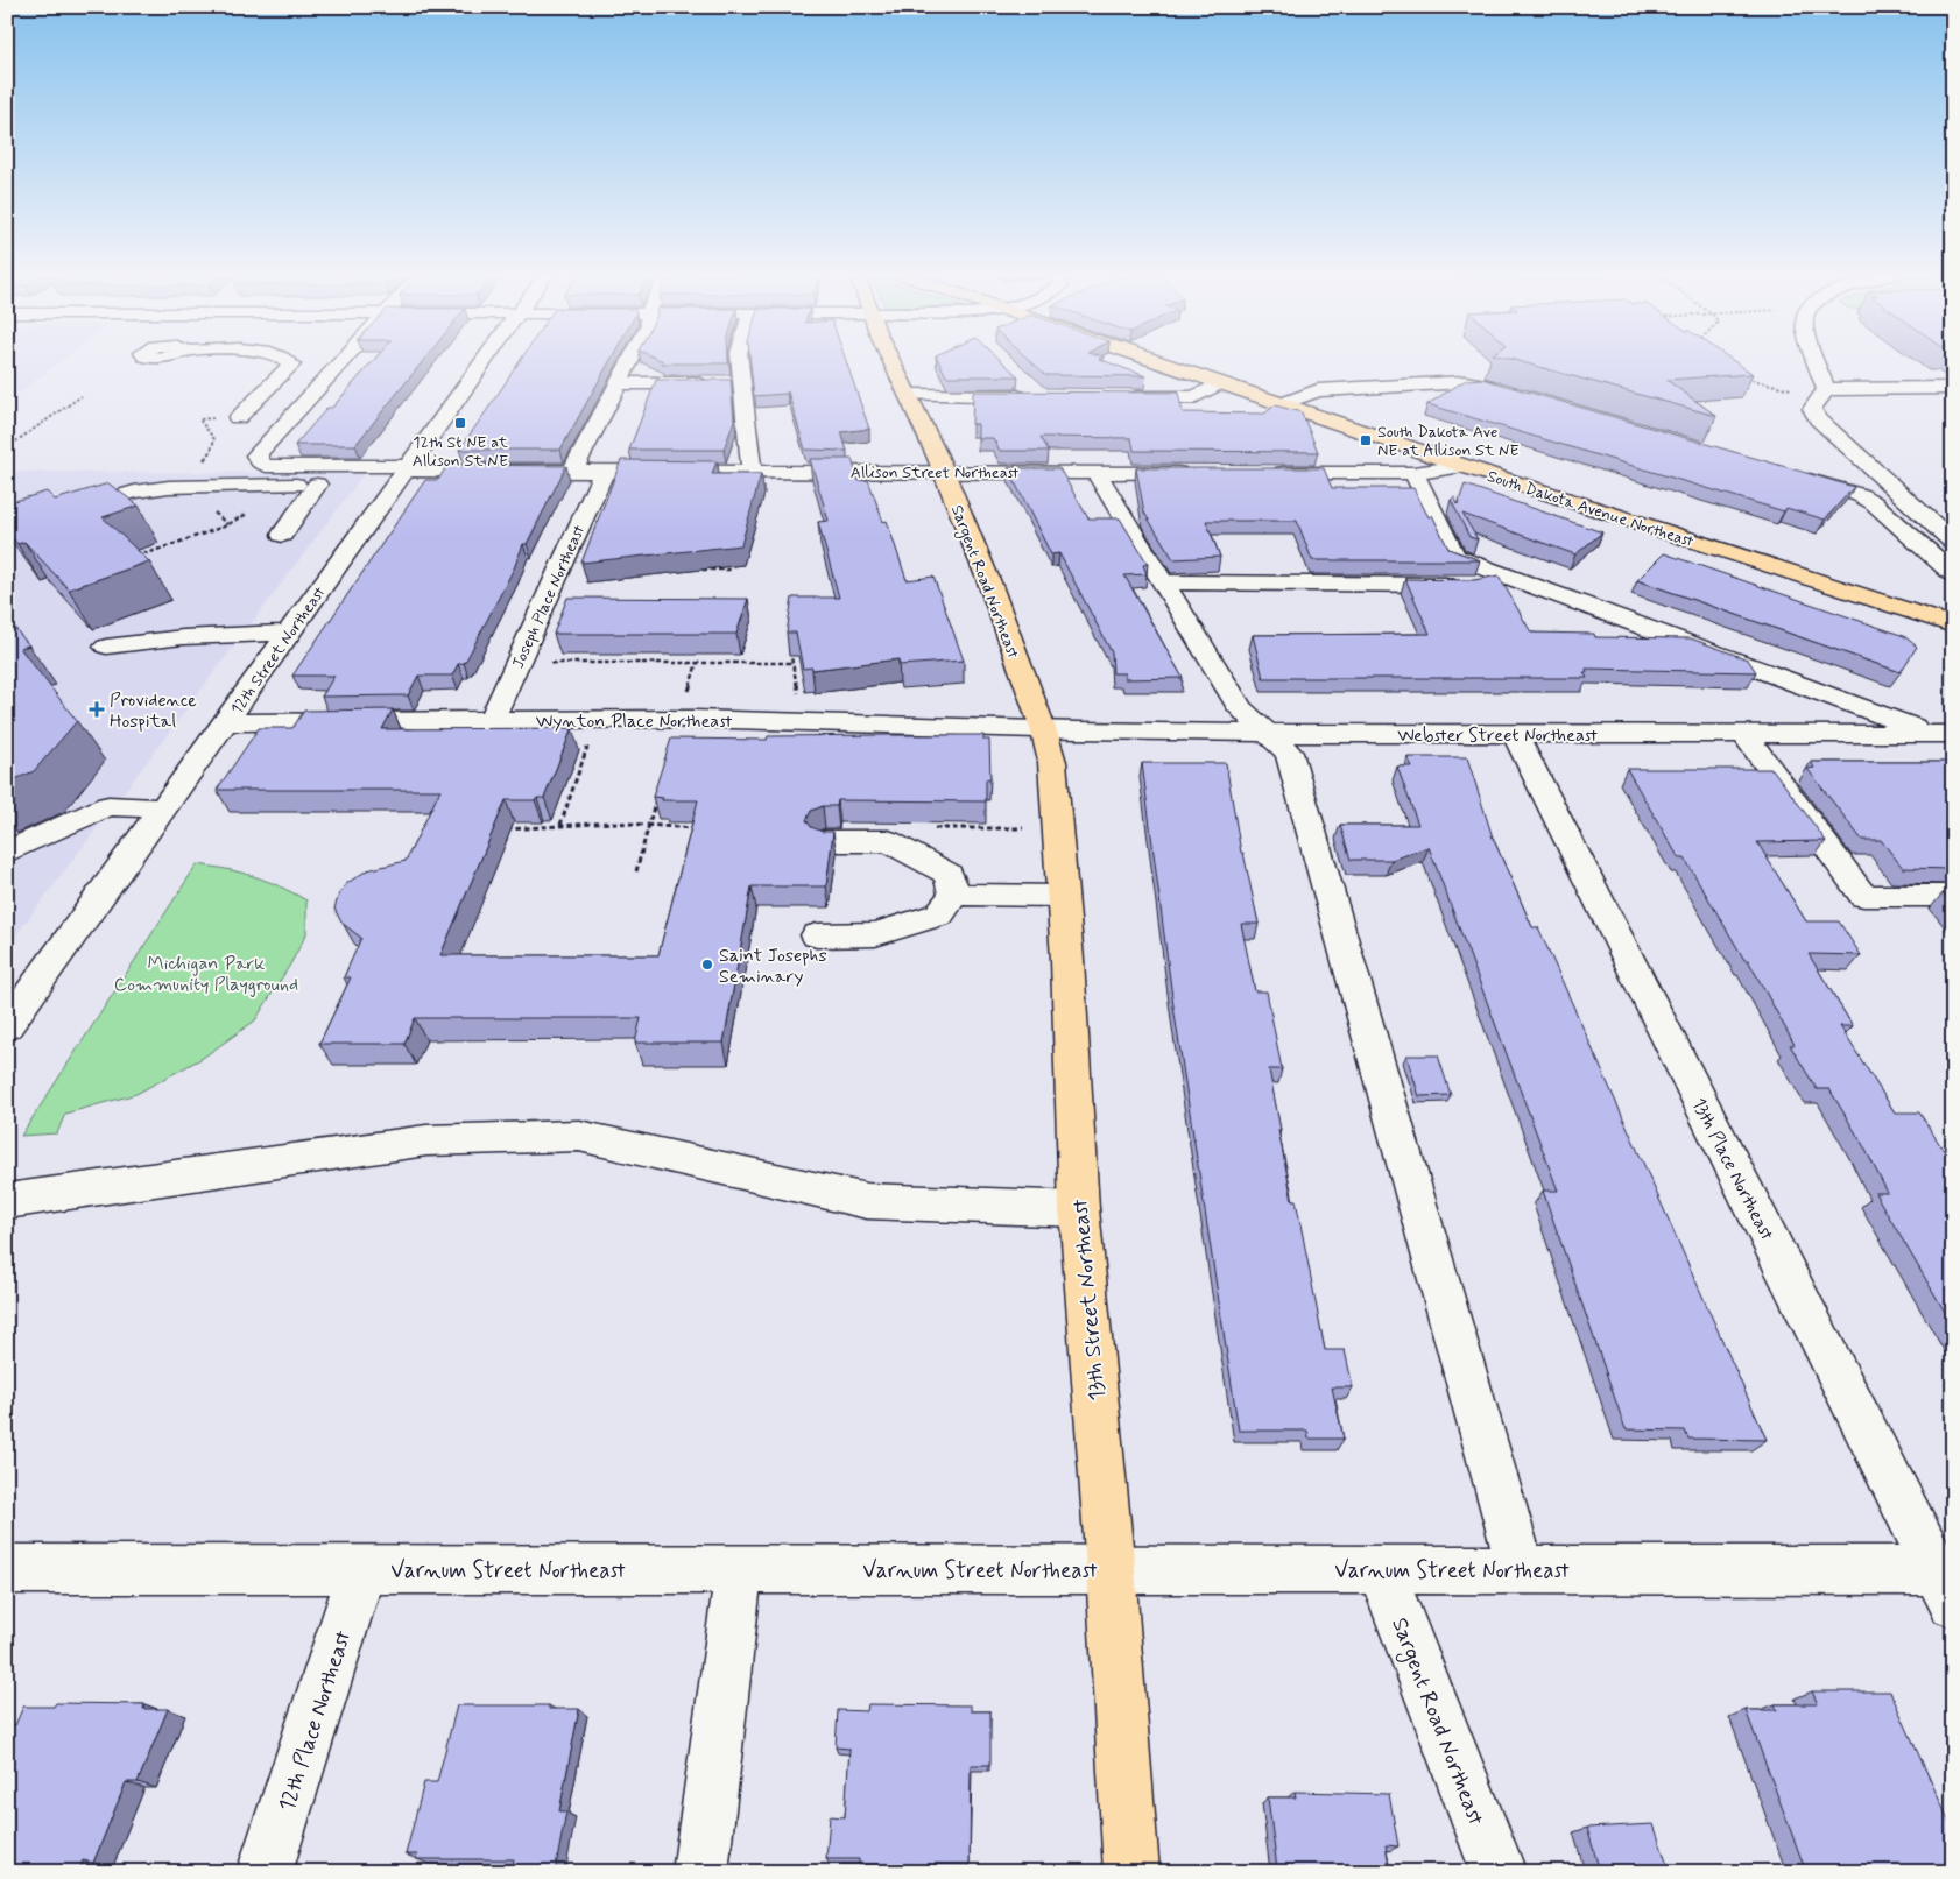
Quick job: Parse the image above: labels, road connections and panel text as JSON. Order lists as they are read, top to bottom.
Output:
{
  "streets": {
    "main road": ["South Dakota Avenue Northeast", "Sargent Road Northeast", "13th Street Northeast"],
    "street": [
      "Allison Street Northeast",
      "Joseph Place Northeast",
      "12th Street Northeast",
      "Wynton Place Northeast",
      "Webster Street Northeast",
      "13th Place Northeast",
      "Varnum Street Northeast",
      "12th Place Northeast"
    ]
  },
  "crossings": [
    ["Allison Street Northeast", "Sargent Road Northeast"],
    ["Allison Street Northeast", "Joseph Place Northeast"],
    ["Allison Street Northeast", "12th Street Northeast"],
    ["Sargent Road Northeast", "Wynton Place Northeast"],
    ["Sargent Road Northeast", "Webster Street Northeast"],
    ["Sargent Road Northeast", "13th Street Northeast"],
    ["Sargent Road Northeast", "Varnum Street Northeast"],
    ["Joseph Place Northeast", "Wynton Place Northeast"],
    ["12th Street Northeast", "Wynton Place Northeast"],
    ["Wynton Place Northeast", "Webster Street Northeast"],
    ["Wynton Place Northeast", "13th Street Northeast"],
    ["Webster Street Northeast", "13th Place Northeast"],
    ["Webster Street Northeast", "13th Street Northeast"],
    ["13th Place Northeast", "Varnum Street Northeast"],
    ["13th Street Northeast", "Varnum Street Northeast"],
    ["Varnum Street Northeast", "12th Place Northeast"]
  ],
  "parks": ["Michigan Park Community Playground"],
  "places": {
    "transit": ["12th St NE at Allison St NE", "South Dakota Ave NE at Allison St NE"],
    "health": ["Providence Hospital"],
    "other": ["Saint Josephs Seminary"]
  }
}
